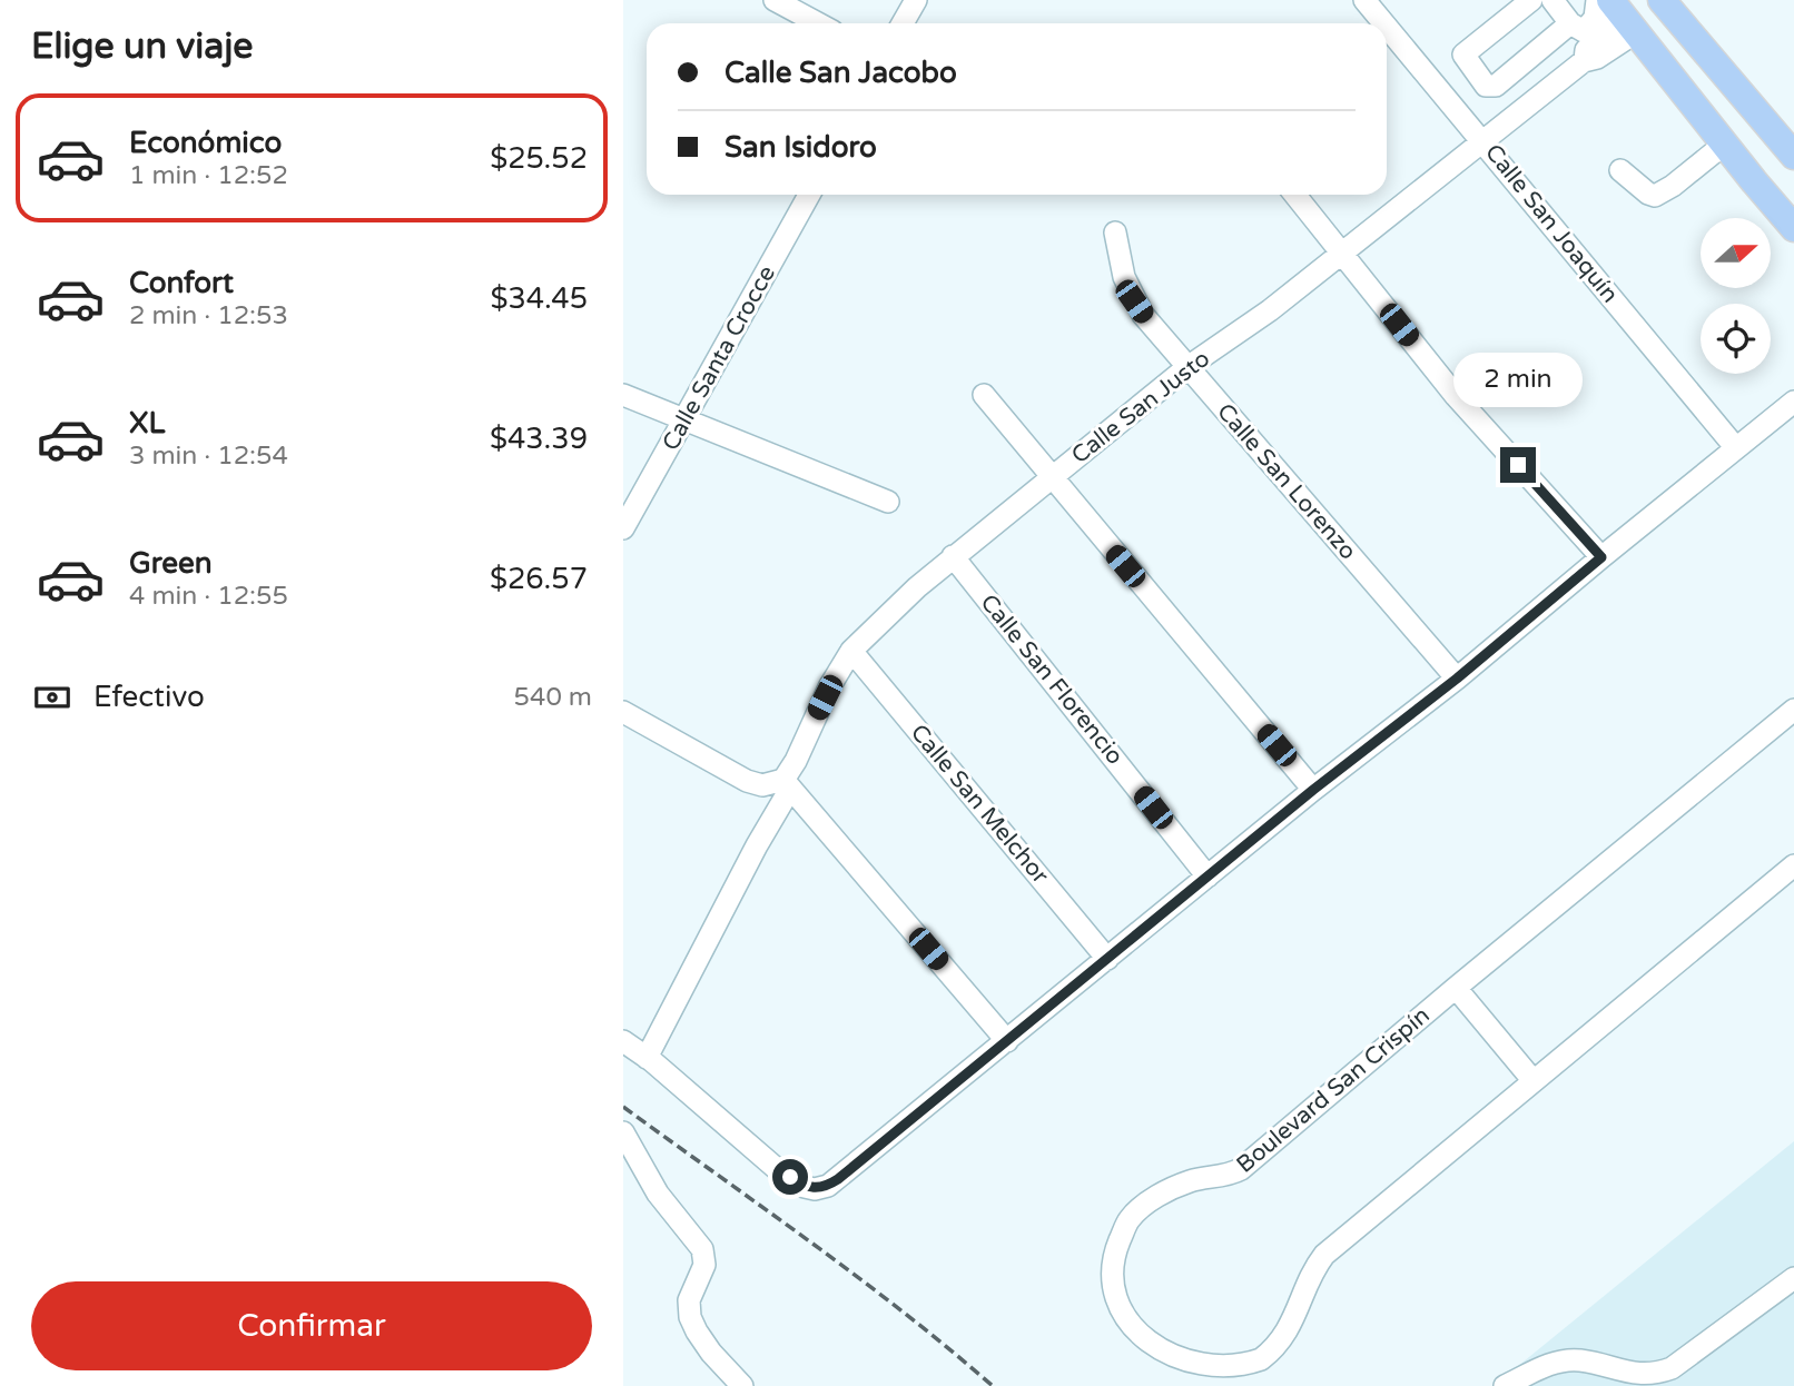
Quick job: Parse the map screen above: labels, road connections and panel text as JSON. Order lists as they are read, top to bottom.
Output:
{
  "streets": {
    "street": [
      "Calle San Joaquín",
      "Calle Santa Crocce",
      "Calle San Justo",
      "Calle San Lorenzo",
      "Calle San Florencio",
      "Calle San Melchor",
      "Boulevard San Crispín"
    ]
  },
  "crossings": [
    ["Calle San Joaquín", "Calle San Justo"],
    ["Calle San Justo", "Calle San Lorenzo"],
    ["Calle San Justo", "Calle San Florencio"],
    ["Calle San Justo", "Calle San Melchor"]
  ],
  "north": "right",
  "page": {
    "heading": "Elige un viaje",
    "banner": ["Calle San Jacobo", "San Isidoro"],
    "list": [
      {
        "name": "Económico",
        "note": "1 min · 12:52",
        "value": "$25.52"
      },
      {
        "name": "Confort",
        "note": "2 min · 12:53",
        "value": "$34.45"
      },
      {
        "name": "XL",
        "note": "3 min · 12:54",
        "value": "$43.39"
      },
      {
        "name": "Green",
        "note": "4 min · 12:55",
        "value": "$26.57"
      }
    ],
    "bubble": "2 min",
    "pay": ["Efectivo", "540 m"],
    "buttons": "Confirmar"
  }
}
